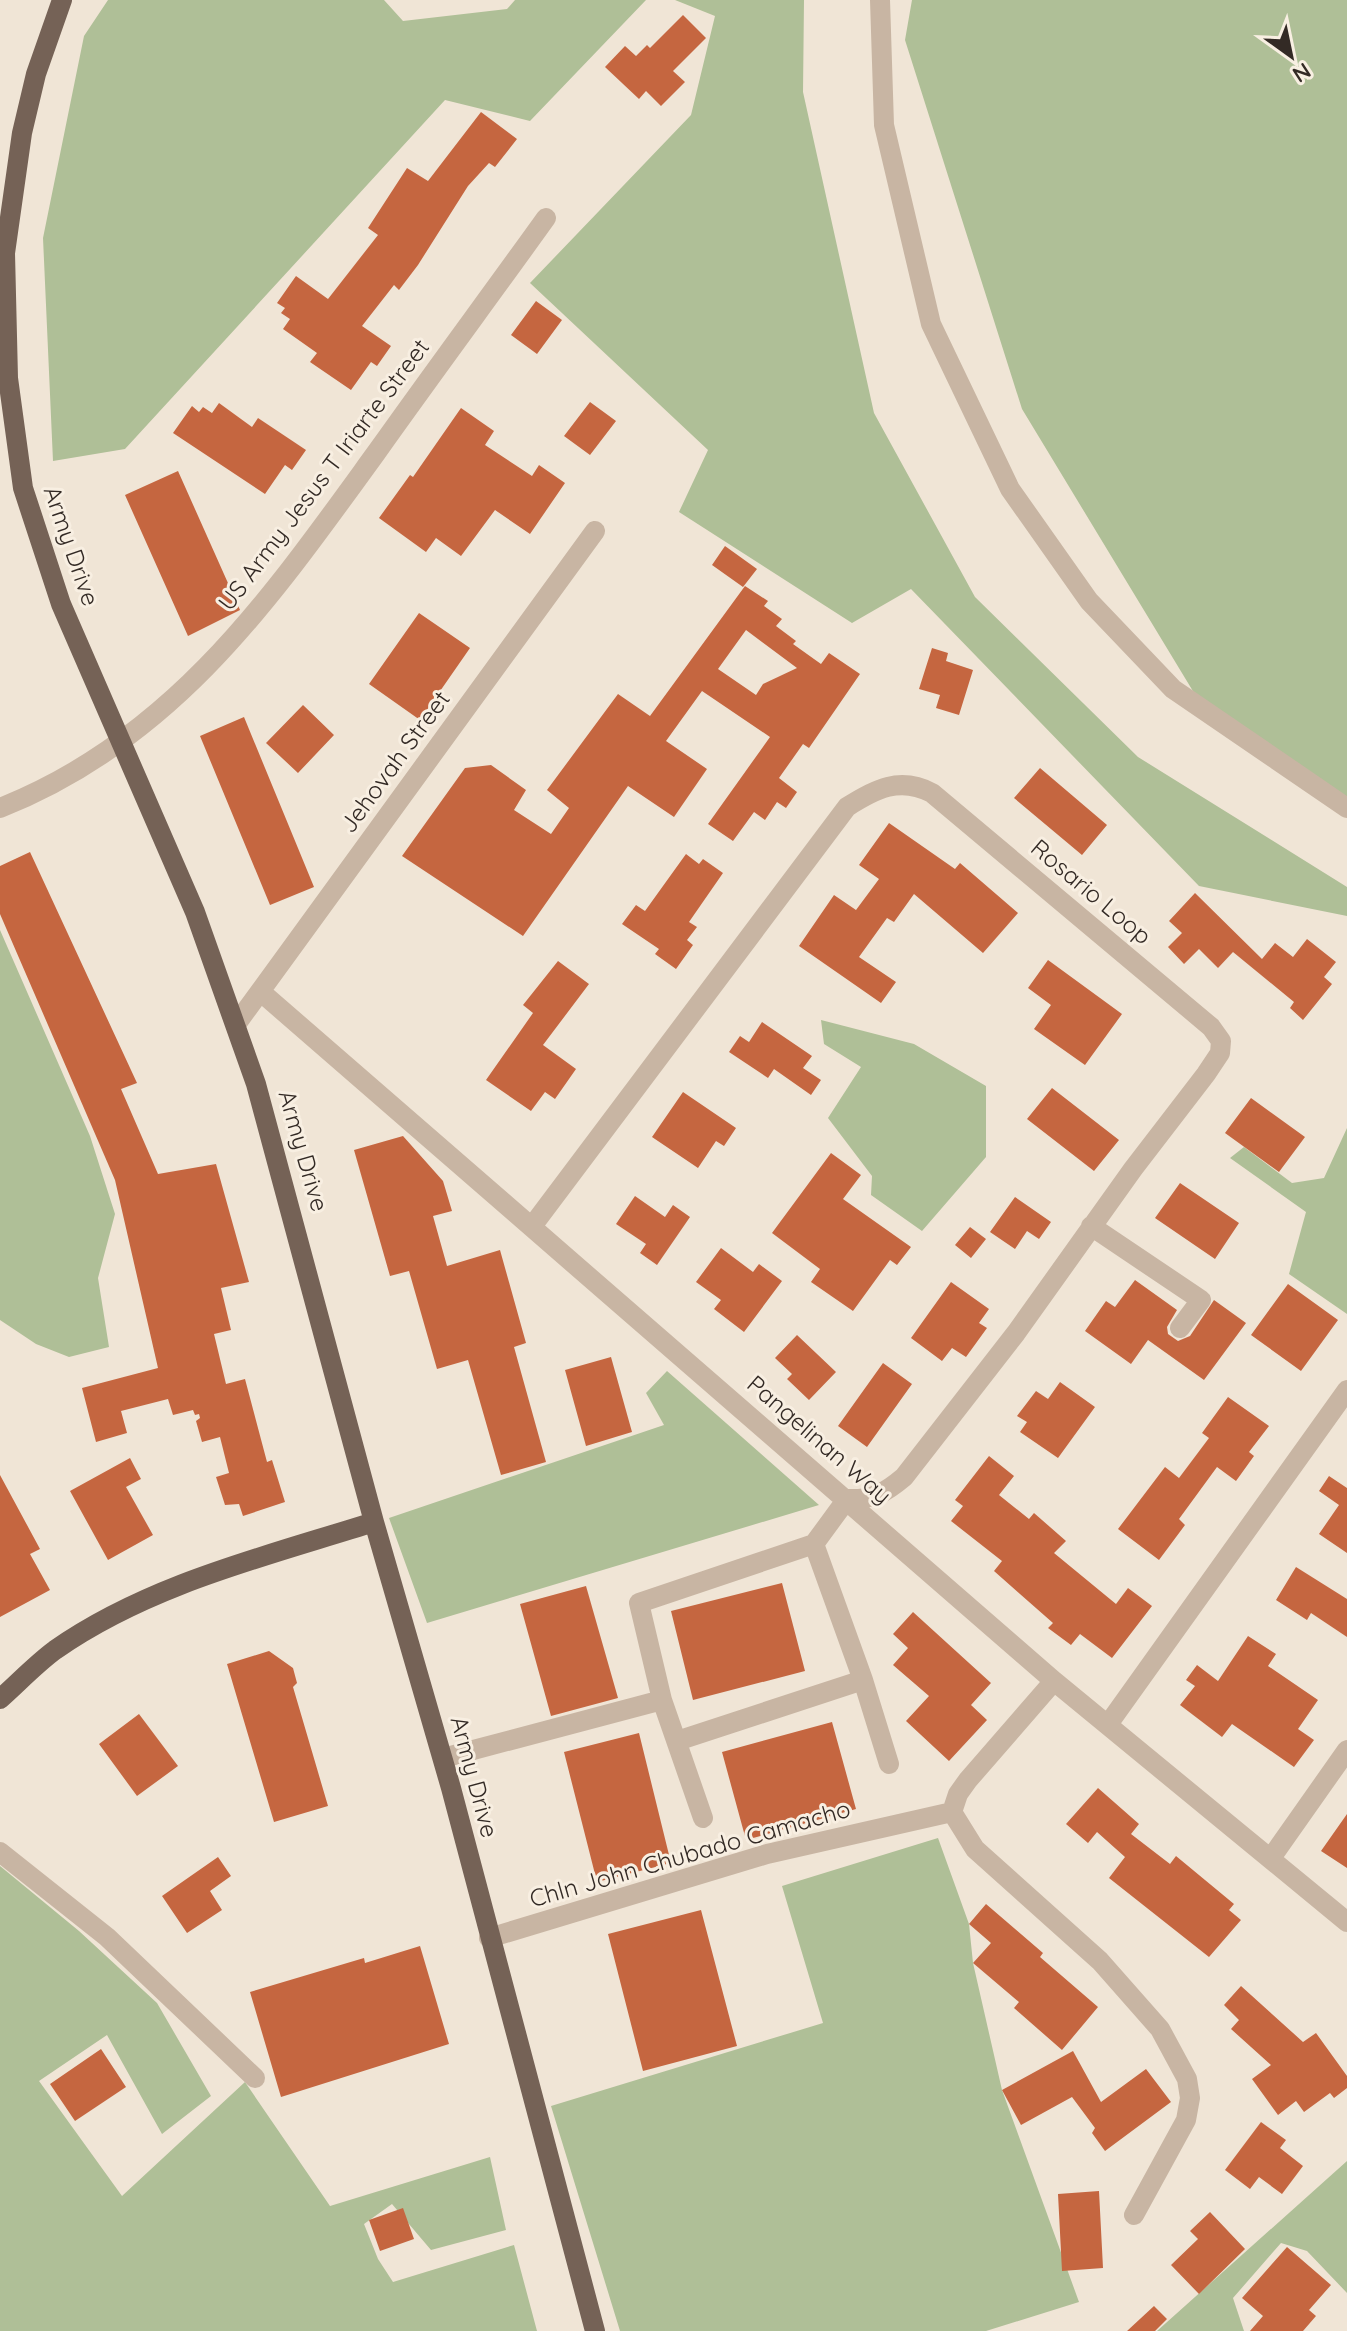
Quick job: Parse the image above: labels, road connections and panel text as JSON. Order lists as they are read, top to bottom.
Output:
{
  "streets": {
    "main road": ["Army Drive"],
    "street": [
      "US Army Jesus T Iriarte Street",
      "Jehovah Street",
      "Rosario Loop",
      "Pangelinan Way",
      "Chln John Chubado Camacho"
    ]
  },
  "crossings": [
    ["US Army Jesus T Iriarte Street", "Army Drive"],
    ["Army Drive", "Jehovah Street"],
    ["Army Drive", "Chln John Chubado Camacho"],
    ["Jehovah Street", "Pangelinan Way"],
    ["Rosario Loop", "Pangelinan Way"]
  ],
  "north": "bottom right"
}
